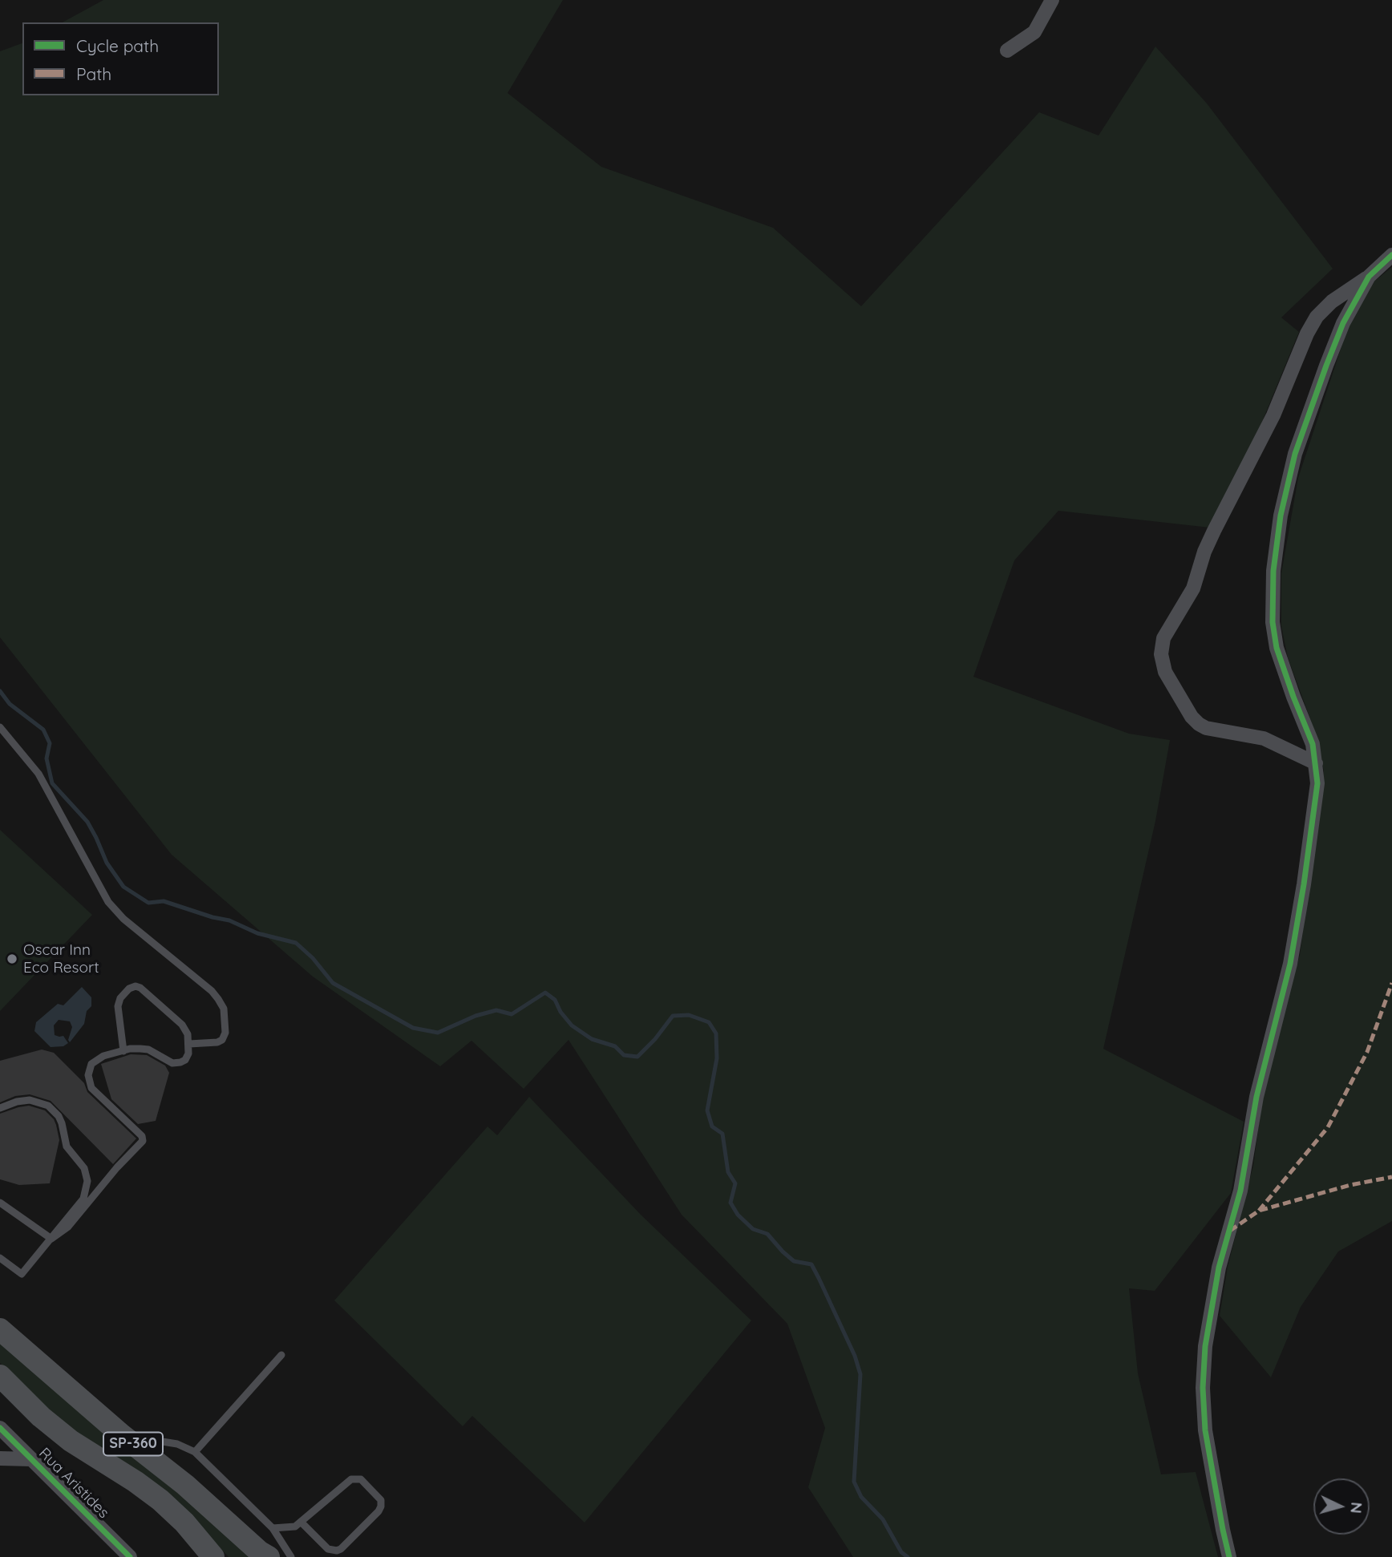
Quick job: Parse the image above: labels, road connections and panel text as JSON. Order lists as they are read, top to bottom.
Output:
{
  "streets": {
    "main road": ["SP-360"],
    "street": ["Rua Aristides"]
  },
  "places": ["Oscar Inn Eco Resort"],
  "legend": ["Cycle path", "Path"],
  "north": "right"
}
